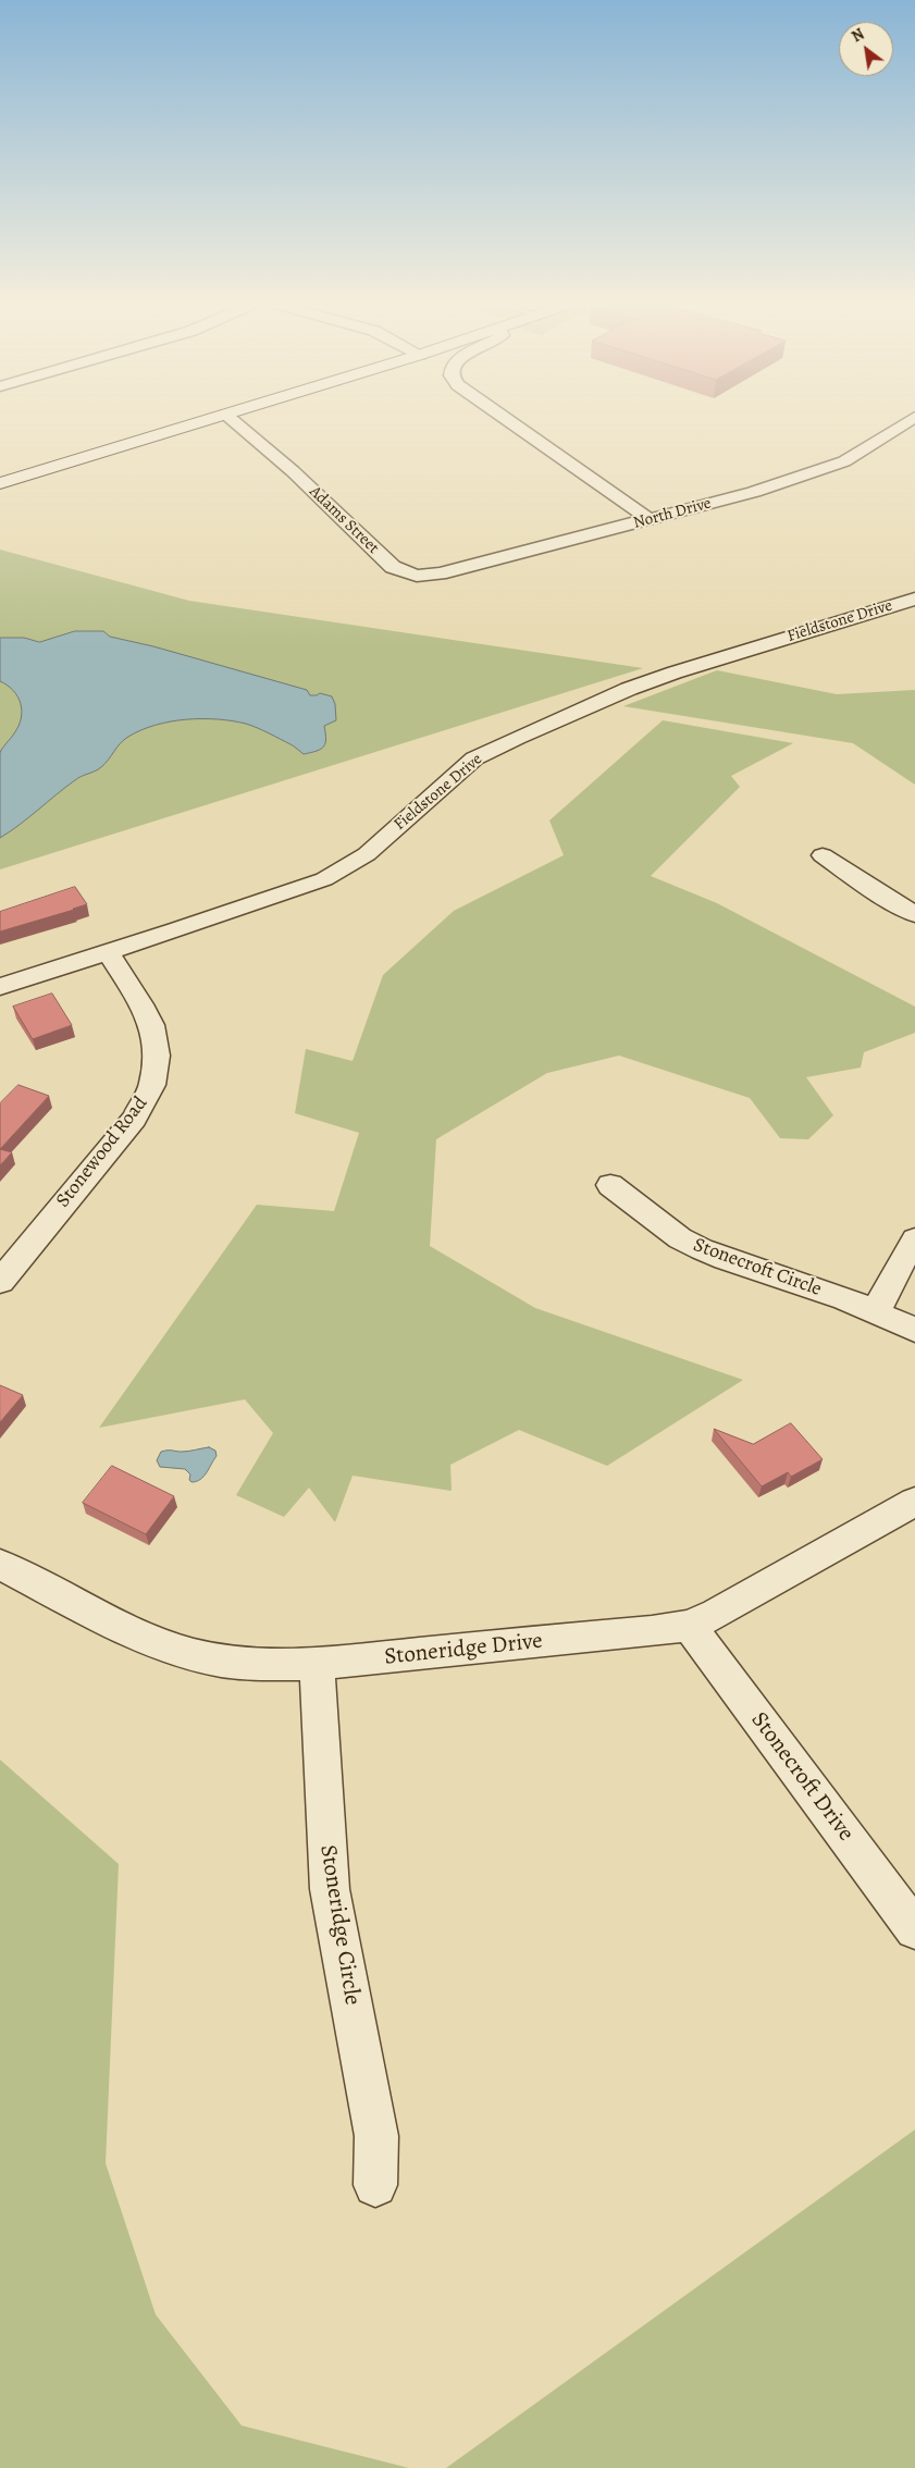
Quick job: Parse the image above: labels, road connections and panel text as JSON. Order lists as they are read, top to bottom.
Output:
{
  "streets": {
    "street": [
      "North Drive",
      "Adams Street",
      "Fieldstone Drive",
      "Stonewood Road",
      "Stonecroft Circle",
      "Stoneridge Drive",
      "Stonecroft Drive",
      "Stoneridge Circle"
    ]
  },
  "crossings": [
    ["North Drive", "Adams Street"],
    ["Fieldstone Drive", "Stonewood Road"],
    ["Stoneridge Drive", "Stonecroft Drive"],
    ["Stoneridge Drive", "Stoneridge Circle"]
  ],
  "north": "top left"
}
